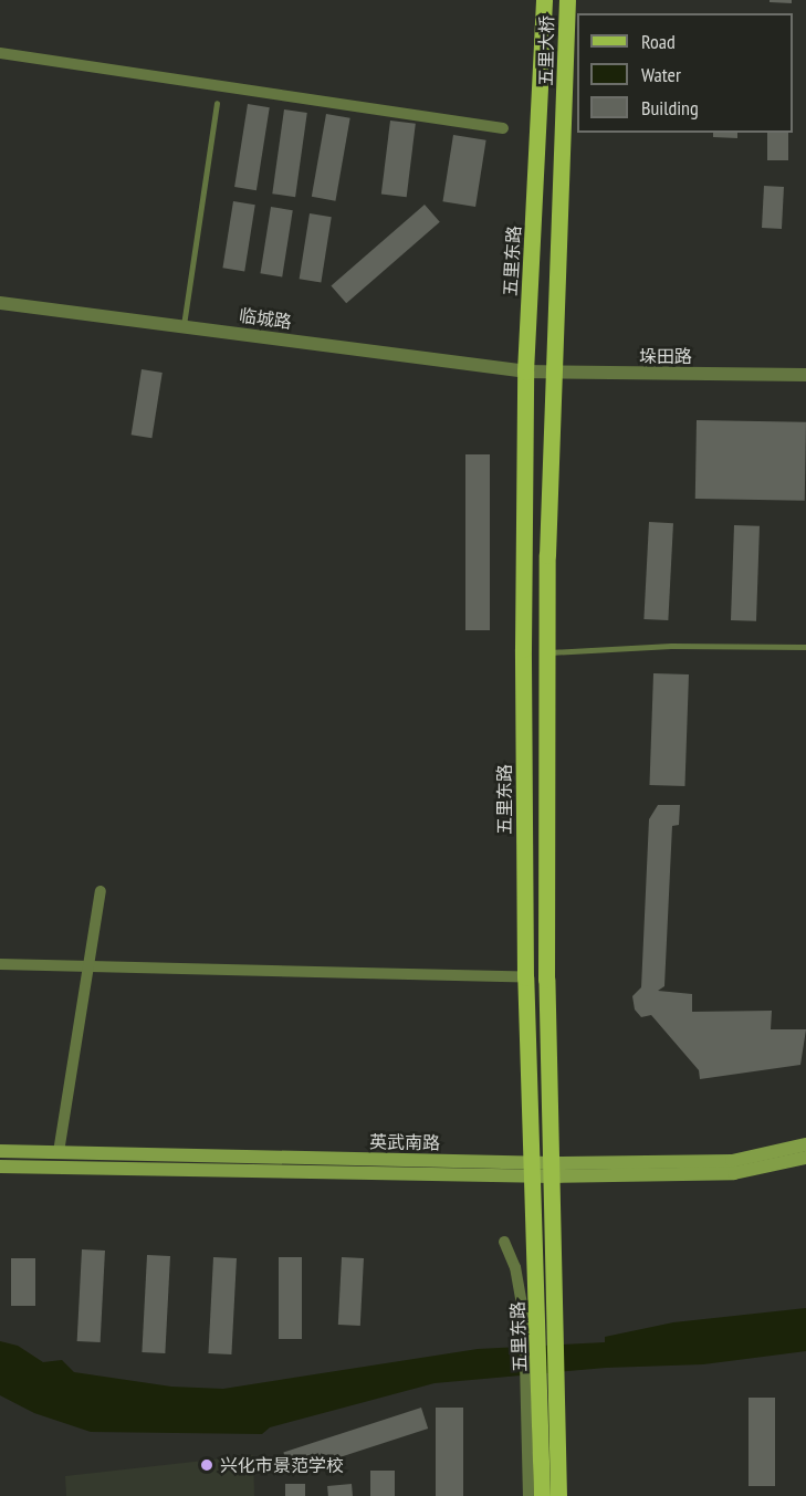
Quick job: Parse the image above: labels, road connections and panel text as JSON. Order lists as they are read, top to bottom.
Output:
{
  "streets": {
    "main road": ["五里大桥", "五里东路", "英武南路"],
    "street": ["临城路", "垛田路"]
  },
  "crossings": [
    ["五里大桥", "五里东路"],
    ["五里东路", "临城路"],
    ["五里东路", "垛田路"],
    ["五里东路", "英武南路"],
    ["临城路", "垛田路"]
  ],
  "places": ["兴化市景范学校"],
  "legend": ["Road", "Water", "Building"]
}
